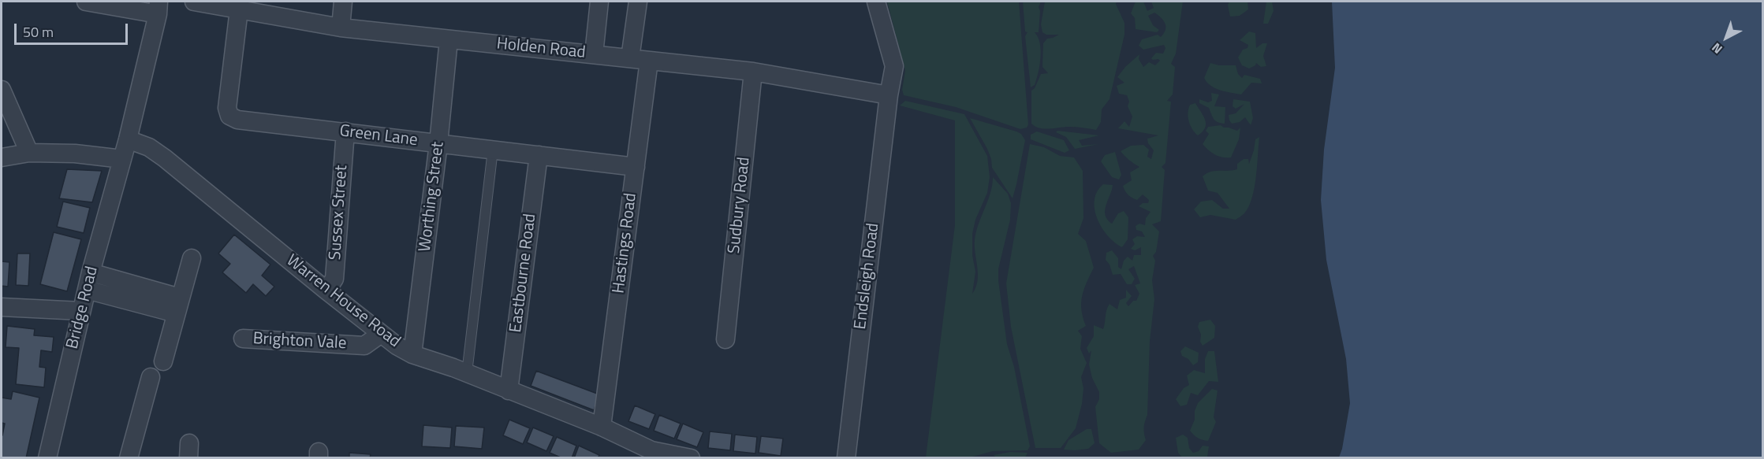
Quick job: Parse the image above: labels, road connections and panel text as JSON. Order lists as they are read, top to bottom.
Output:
{
  "streets": {
    "street": [
      "Holden Road",
      "Green Lane",
      "Worthing Street",
      "Sudbury Road",
      "Sussex Street",
      "Hastings Road",
      "Eastbourne Road",
      "Endsleigh Road",
      "Warren House Road",
      "Bridge Road",
      "Brighton Vale"
    ]
  },
  "crossings": [
    ["Holden Road", "Green Lane"],
    ["Holden Road", "Worthing Street"],
    ["Holden Road", "Sudbury Road"],
    ["Holden Road", "Hastings Road"],
    ["Holden Road", "Endsleigh Road"],
    ["Green Lane", "Worthing Street"],
    ["Green Lane", "Sussex Street"],
    ["Green Lane", "Hastings Road"],
    ["Green Lane", "Eastbourne Road"],
    ["Worthing Street", "Warren House Road"],
    ["Sussex Street", "Warren House Road"],
    ["Hastings Road", "Warren House Road"],
    ["Eastbourne Road", "Warren House Road"],
    ["Warren House Road", "Bridge Road"],
    ["Warren House Road", "Brighton Vale"]
  ],
  "scale_bar": "50 m",
  "north": "bottom left"
}
